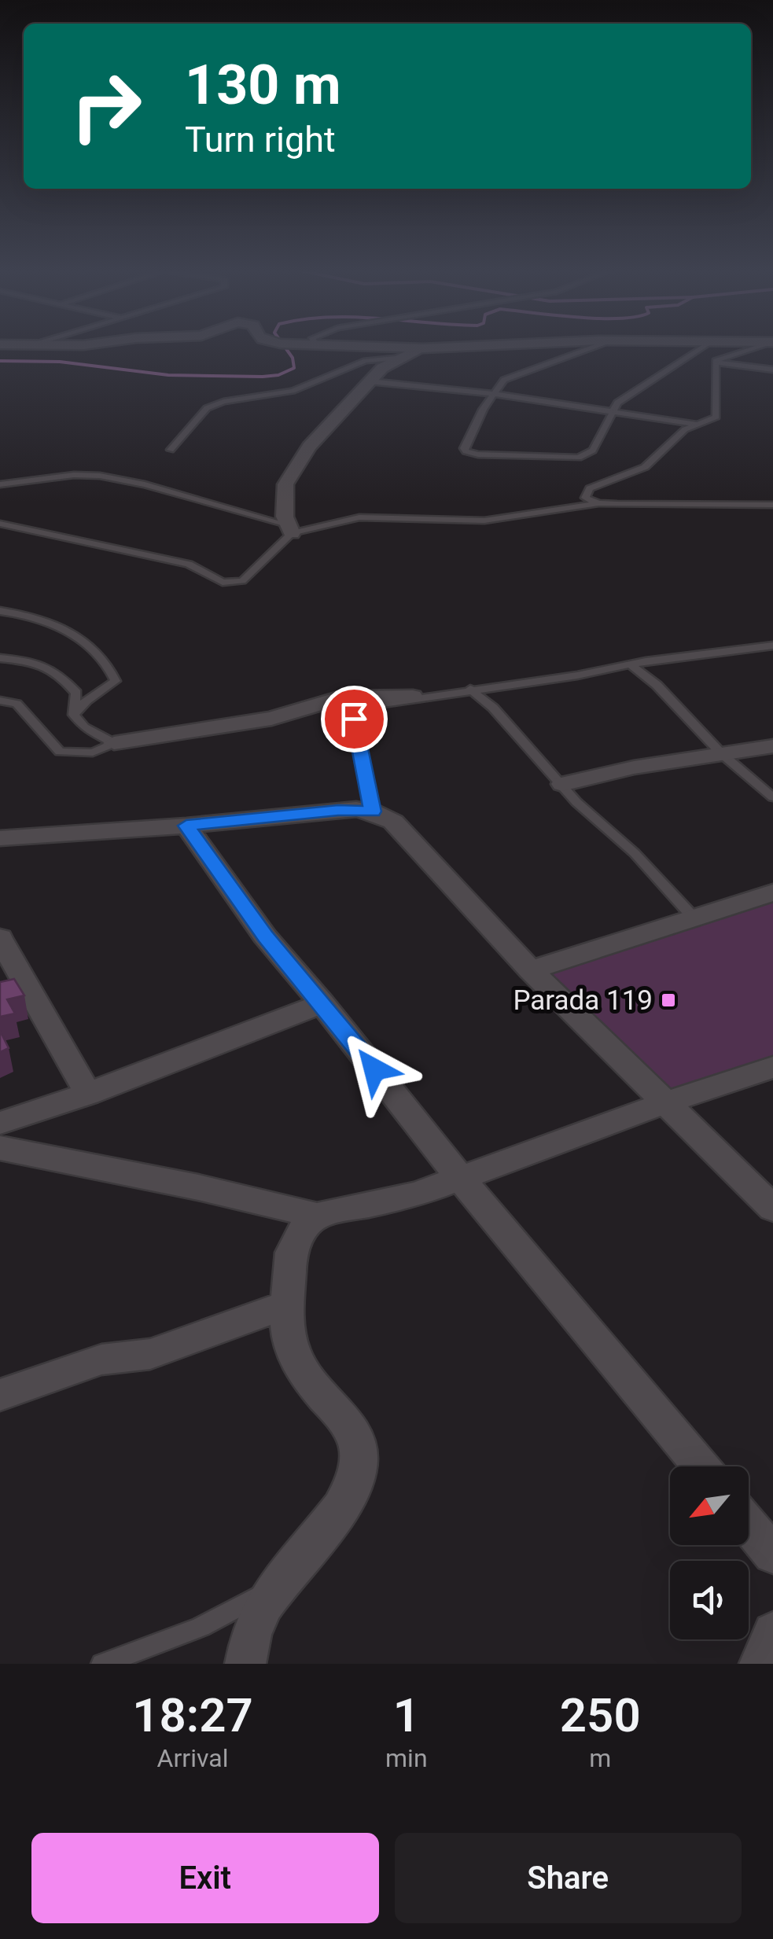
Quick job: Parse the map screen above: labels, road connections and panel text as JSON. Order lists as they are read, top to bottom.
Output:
{
  "places": {
    "transit": ["Parada 119"]
  },
  "north": "bottom left",
  "page": {
    "turn": ["130 m", "Turn right"],
    "eta": [
      "18:27",
      "Arrival",
      "1",
      "min",
      "250",
      "m"
    ],
    "buttons": ["Exit", "Share"]
  }
}
